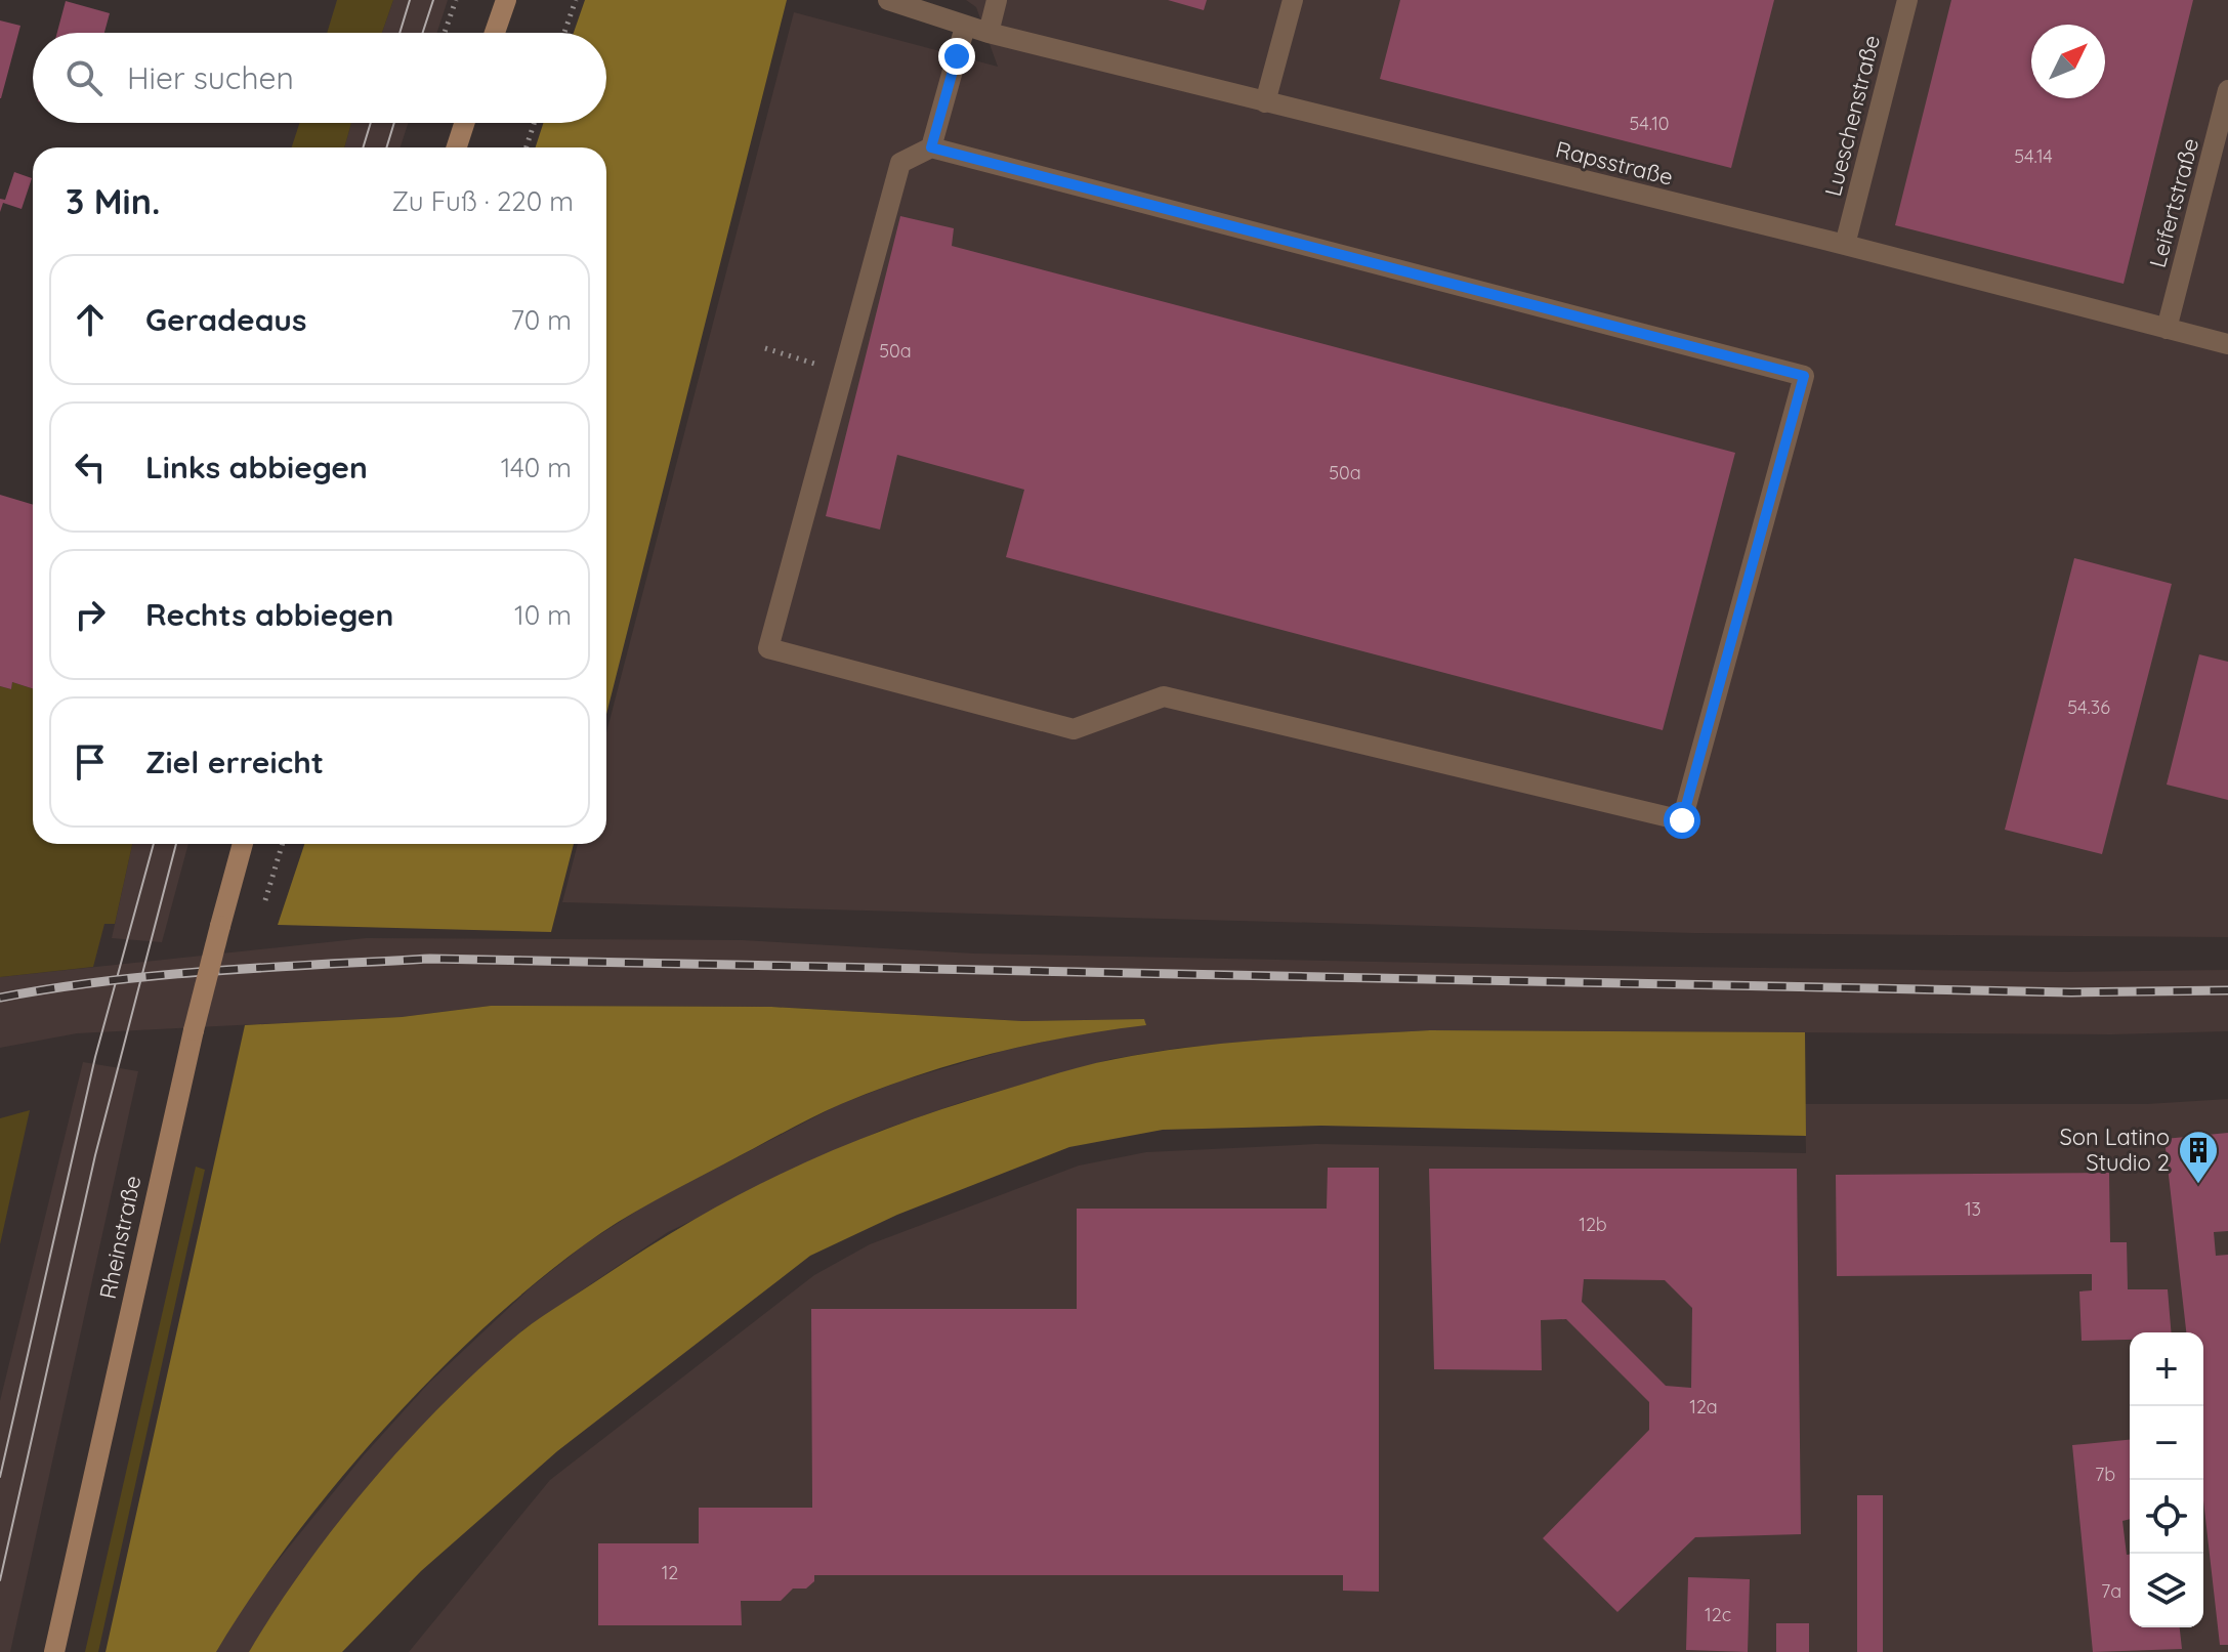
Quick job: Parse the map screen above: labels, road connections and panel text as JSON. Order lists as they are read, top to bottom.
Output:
{
  "streets": {
    "main road": ["Rheinstraße"],
    "lane": ["Lueschenstraße", "Rapsstraße", "Leifertstraße"]
  },
  "crossings": [
    ["Lueschenstraße", "Rapsstraße"],
    ["Rapsstraße", "Leifertstraße"]
  ],
  "places": {
    "building": ["Son Latino Studio 2"]
  },
  "house_numbers": [
    "54.10",
    "54.14",
    "50a",
    "50a",
    "54.36",
    "13",
    "12b",
    "12a",
    "7b",
    "12",
    "7a",
    "12c"
  ],
  "north": "top right",
  "page": {
    "search": "Hier suchen",
    "heading": ["3 Min.", "Zu Fuß · 220 m"],
    "list": [
      ["Geradeaus", "70 m"],
      ["Links abbiegen", "140 m"],
      ["Rechts abbiegen", "10 m"],
      "Ziel erreicht"
    ],
    "map_buttons": ["+", "−"]
  }
}
